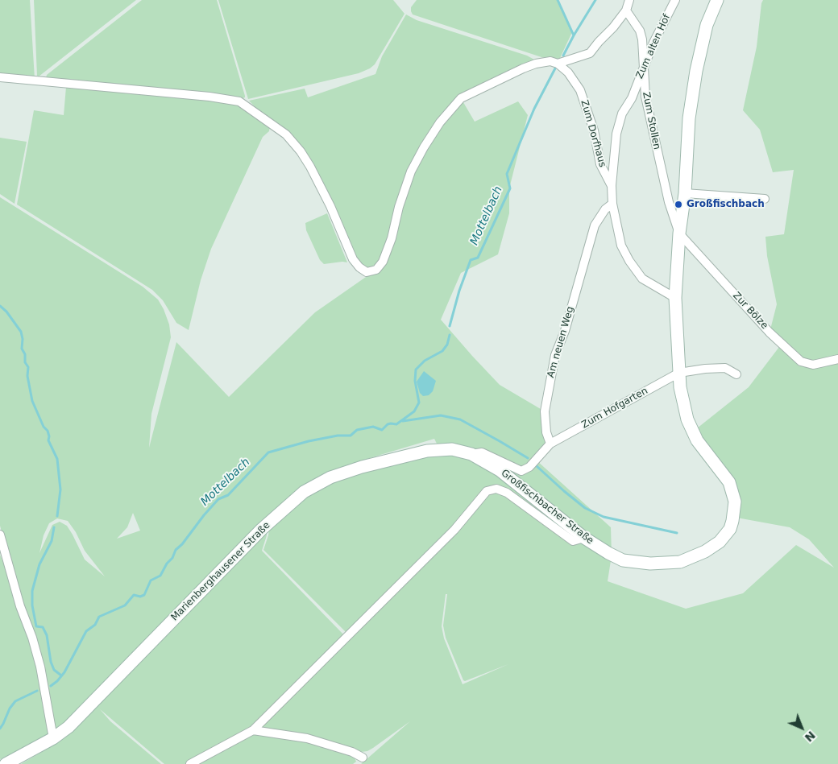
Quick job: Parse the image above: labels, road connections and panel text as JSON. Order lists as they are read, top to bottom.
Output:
{
  "streets": {
    "main road": ["Großfischbacher Straße", "Marienberghausener Straße"],
    "street": [
      "Zum alten Hof",
      "Zum Stollen",
      "Zum Dorfhaus",
      "Zur Bölze",
      "Am neuen Weg",
      "Zum Hofgarten"
    ]
  },
  "crossings": [
    ["Zum alten Hof", "Zum Stollen"],
    ["Zum alten Hof", "Zum Dorfhaus"],
    ["Zum Stollen", "Zur Bölze"],
    ["Zum Stollen", "Großfischbacher Straße"],
    ["Zum Dorfhaus", "Am neuen Weg"],
    ["Zum Dorfhaus", "Großfischbacher Straße"],
    ["Zur Bölze", "Großfischbacher Straße"],
    ["Am neuen Weg", "Zum Hofgarten"],
    ["Zum Hofgarten", "Großfischbacher Straße"],
    ["Großfischbacher Straße", "Marienberghausener Straße"]
  ],
  "water": ["Mottelbach"],
  "places": ["Großfischbach"],
  "north": "bottom right"
}
